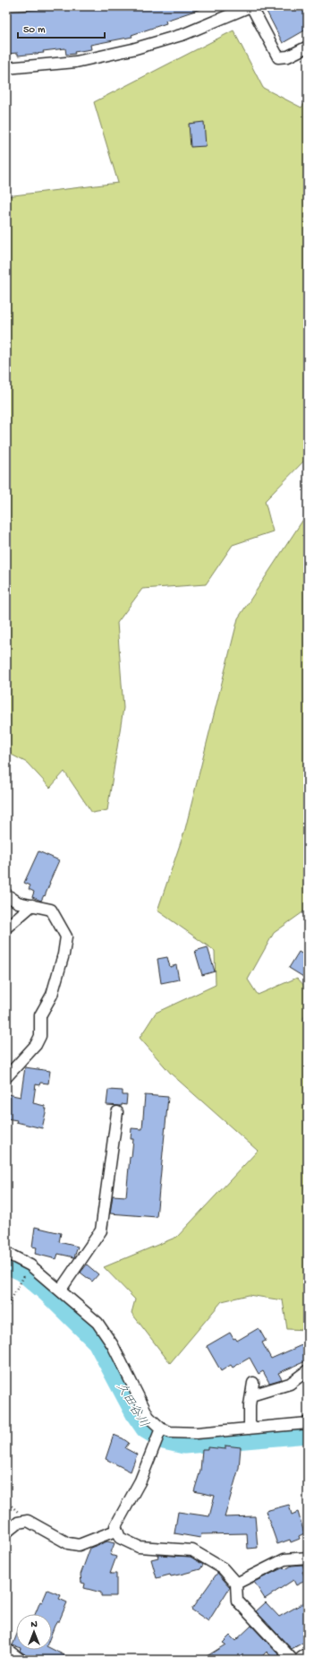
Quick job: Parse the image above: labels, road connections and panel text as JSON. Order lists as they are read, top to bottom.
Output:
{
  "water": ["久田谷川"],
  "scale_bar": "50 m",
  "north": "top"
}
